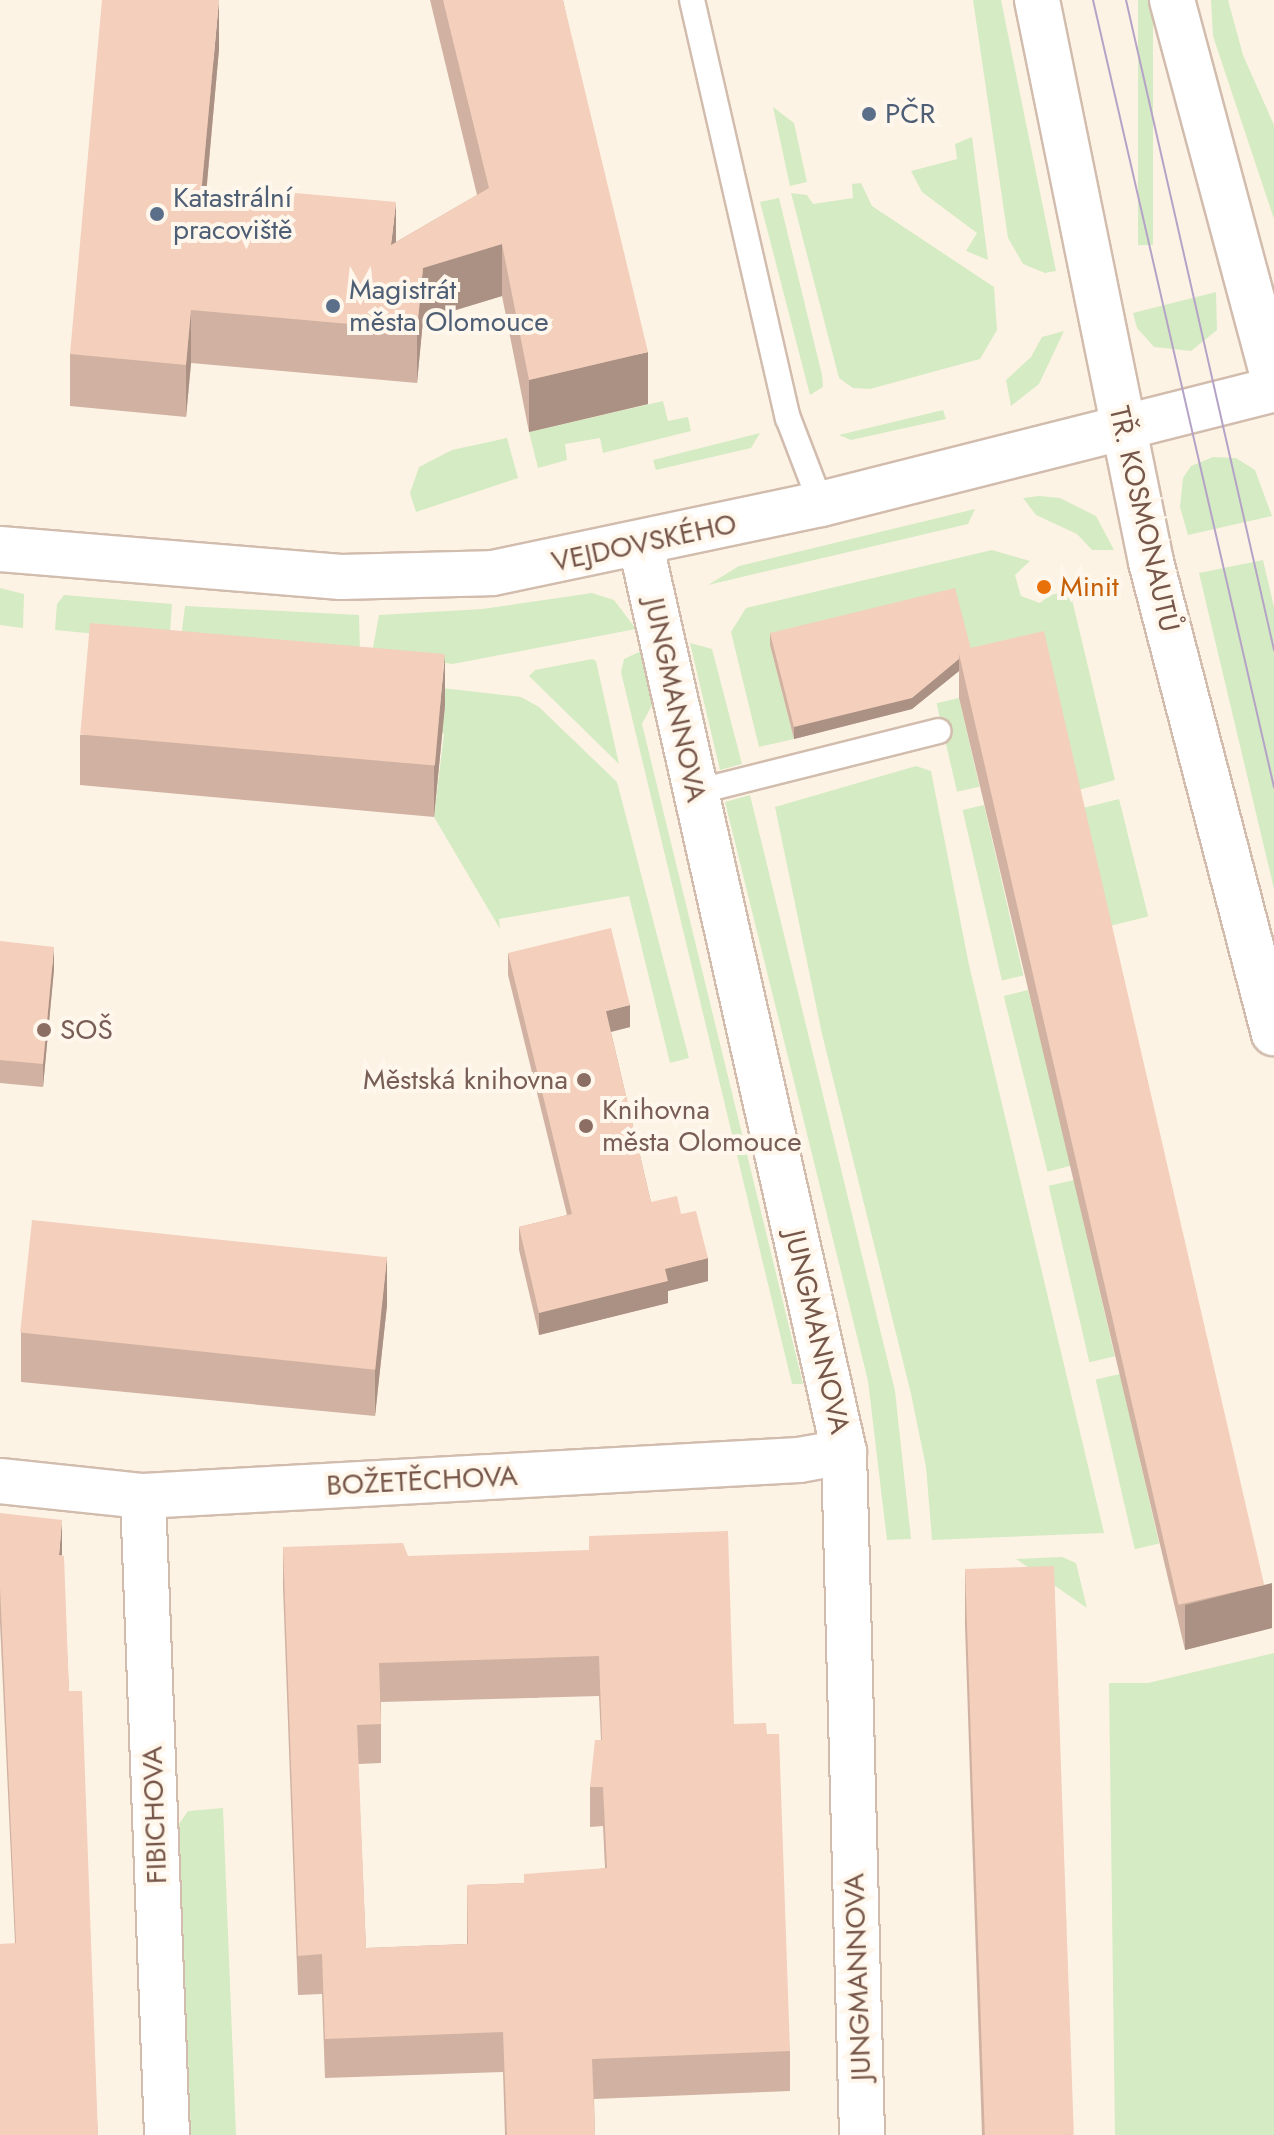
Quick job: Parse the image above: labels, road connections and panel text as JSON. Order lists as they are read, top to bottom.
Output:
{
  "streets": {
    "street": [
      "TŘ. KOSMONAUTŮ",
      "VEJDOVSKÉHO",
      "JUNGMANNOVA",
      "BOŽETĚCHOVA",
      "FIBICHOVA"
    ]
  },
  "crossings": [
    ["TŘ. KOSMONAUTŮ", "VEJDOVSKÉHO"],
    ["VEJDOVSKÉHO", "JUNGMANNOVA"],
    ["JUNGMANNOVA", "BOŽETĚCHOVA"],
    ["BOŽETĚCHOVA", "FIBICHOVA"]
  ],
  "places": [
    "PČR",
    "Katastrální pracoviště",
    "Magistrát města Olomouce",
    "Minit",
    "SOŠ",
    "Městská knihovna",
    "Knihovna města Olomouce"
  ]
}
